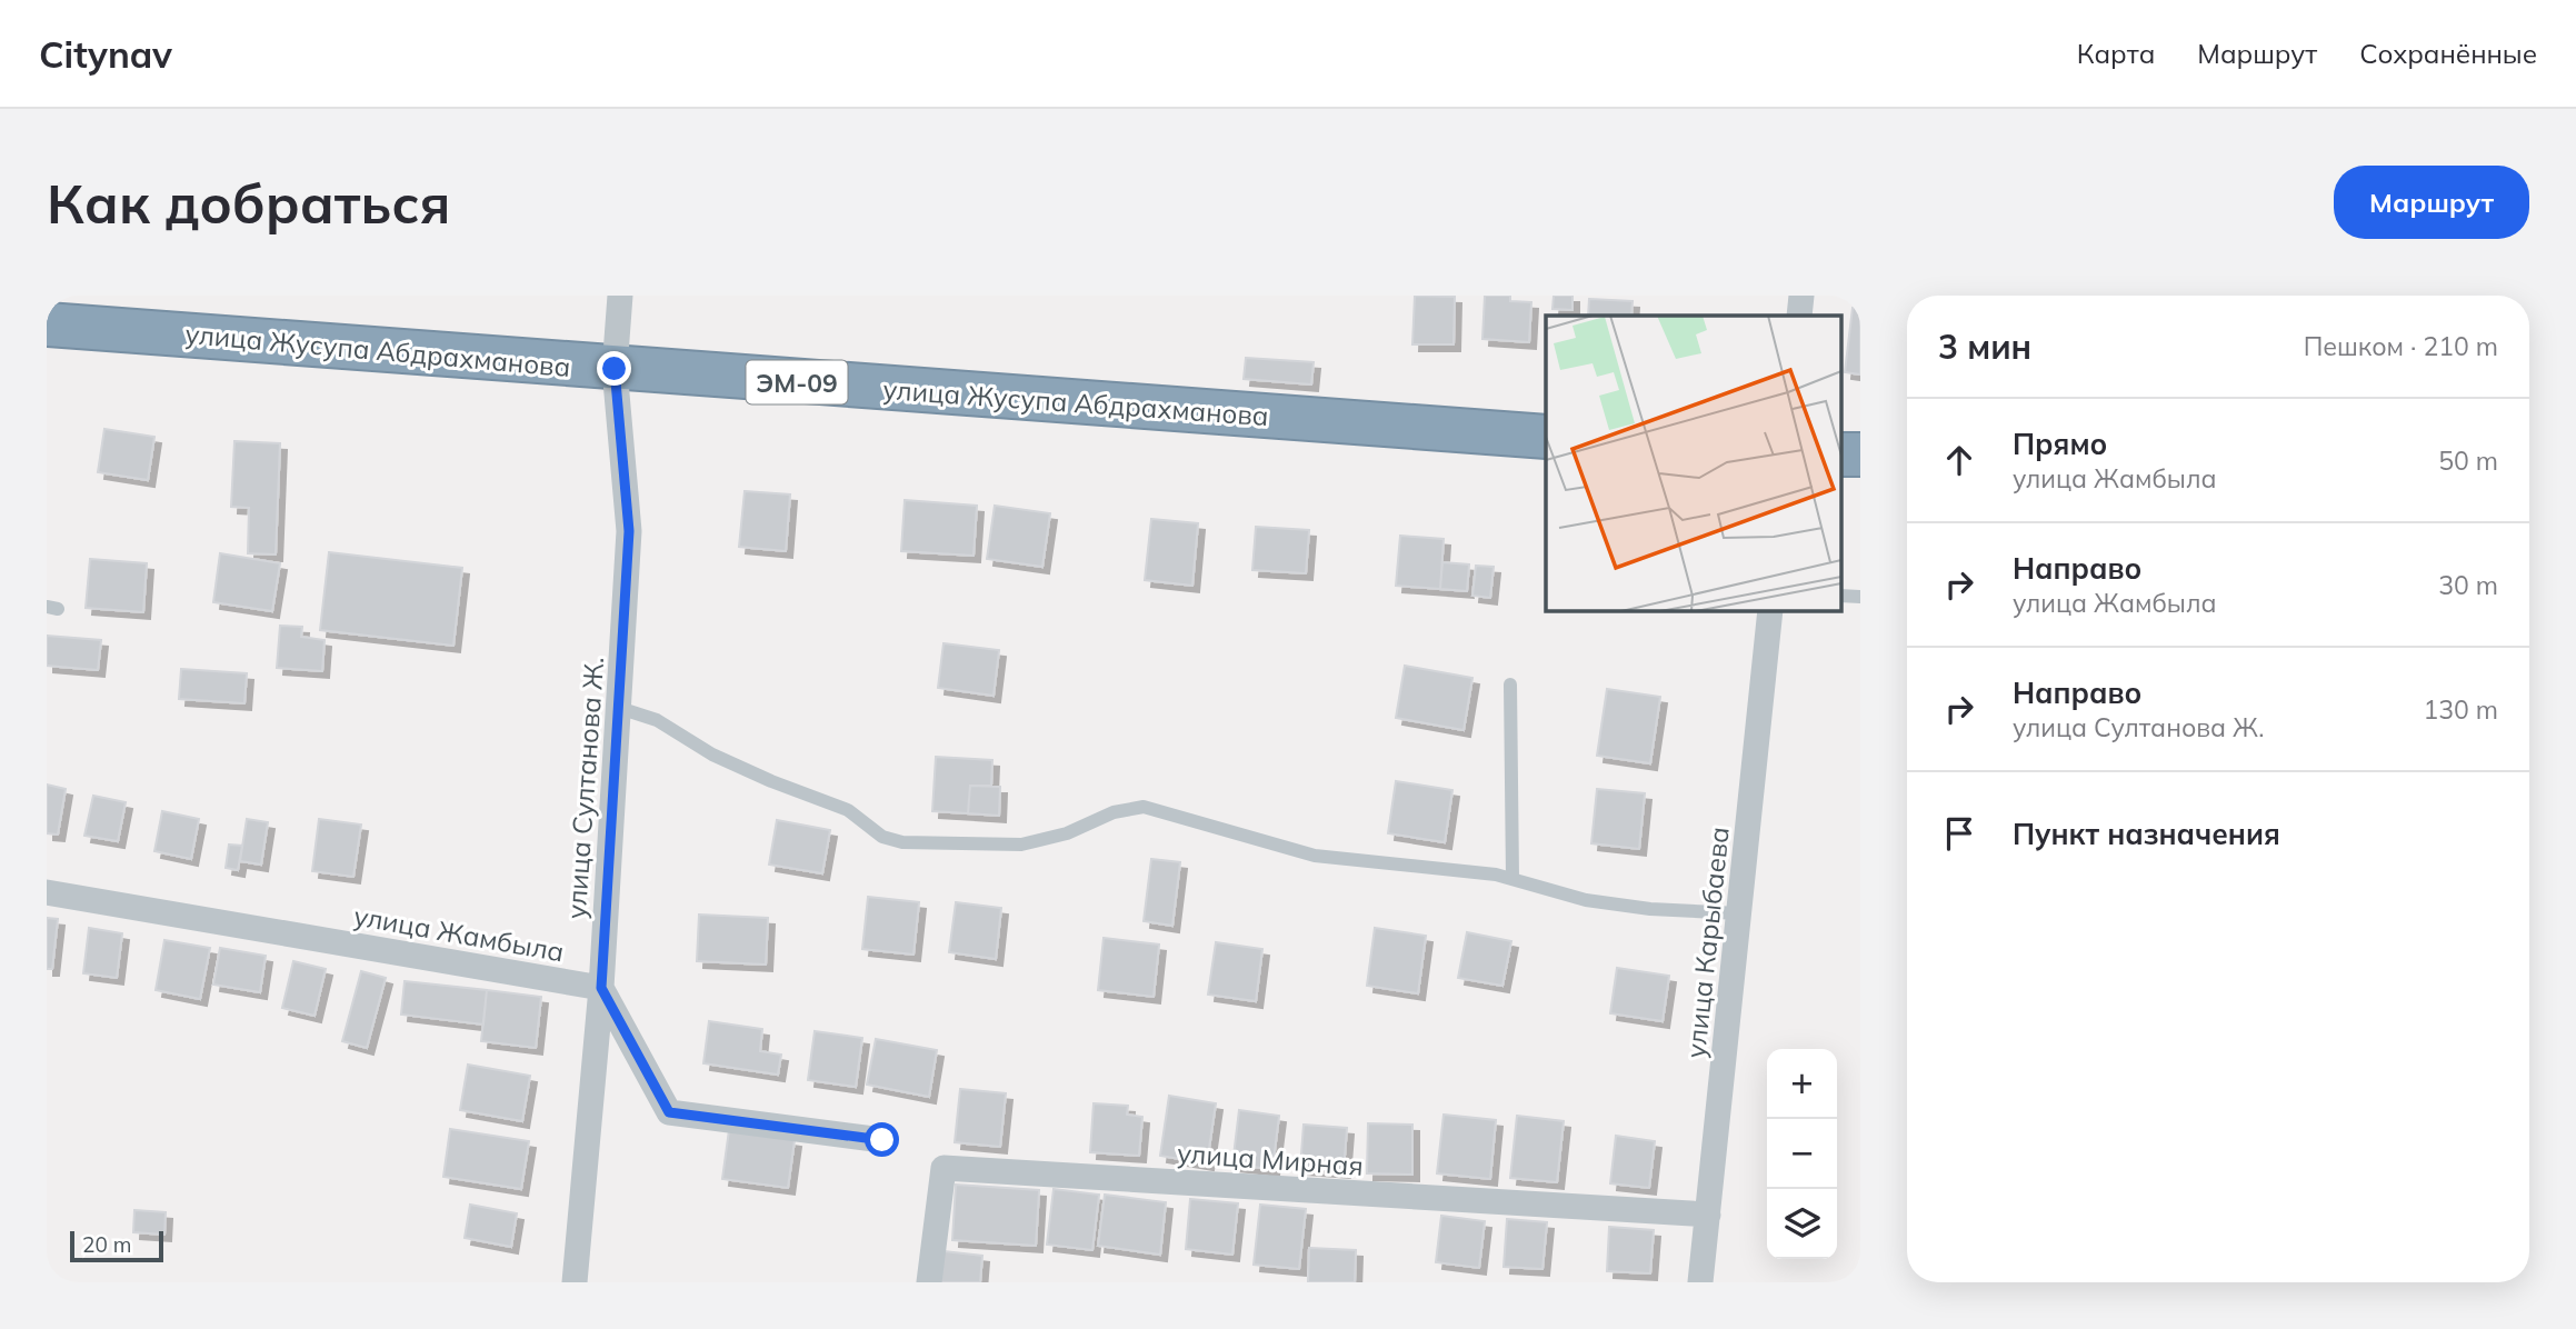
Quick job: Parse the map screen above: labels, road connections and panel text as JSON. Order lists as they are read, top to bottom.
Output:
{
  "streets": {
    "highway": ["улица Жусупа Абдрахманова", "ЭМ-09"],
    "street": [
      "улица Султанова Ж.",
      "улица Жамбыла",
      "улица Карыбаева",
      "улица Мирная"
    ]
  },
  "crossings": [
    ["улица Жусупа Абдрахманова", "улица Султанова Ж."],
    ["улица Султанова Ж.", "улица Жамбыла"],
    ["улица Карыбаева", "улица Мирная"]
  ],
  "scale_bar": "20 m",
  "page": {
    "header": "Citynav",
    "nav": ["Карта", "Маршрут", "Сохранённые"],
    "buttons": "Маршрут",
    "title": "Как добраться",
    "heading": ["3 мин", "Пешком · 210 m"],
    "list": [
      ["Прямо", "улица Жамбыла", "50 m"],
      ["Направо", "улица Жамбыла", "30 m"],
      ["Направо", "улица Султанова Ж.", "130 m"],
      "Пункт назначения"
    ],
    "map_buttons": ["+", "−"],
    "scale": "20 m"
  }
}
